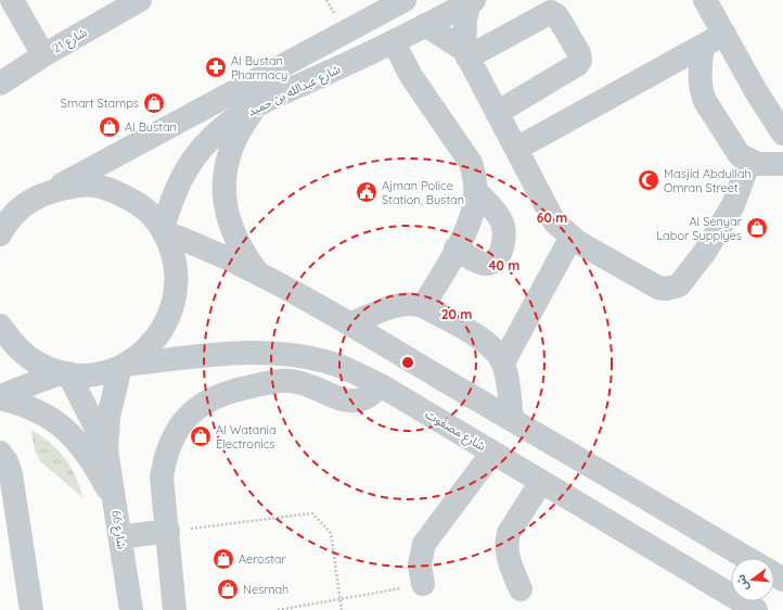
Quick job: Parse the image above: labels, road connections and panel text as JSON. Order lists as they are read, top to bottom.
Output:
{
  "streets": {
    "street": [
      "شارع 21",
      "شارع عبدالله بن حميد",
      "شارع مصفوت",
      "شارع 66"
    ]
  },
  "crossings": [
    ["شارع مصفوت", "شارع 66"]
  ],
  "places": {
    "pharmacy": ["Al Bustan Pharmacy"],
    "shop": [
      "Smart Stamps",
      "Al Bustan",
      "Al Senyar Labor Supplyes",
      "Al Watania Electronics",
      "Aerostar",
      "Nesmah"
    ],
    "mosque": ["Masjid Abdullah Omran Street"],
    "public building": ["Ajman Police Station, Bustan"]
  },
  "north": "left",
  "rings": ["60 m", "40 m", "20 m"]
}
